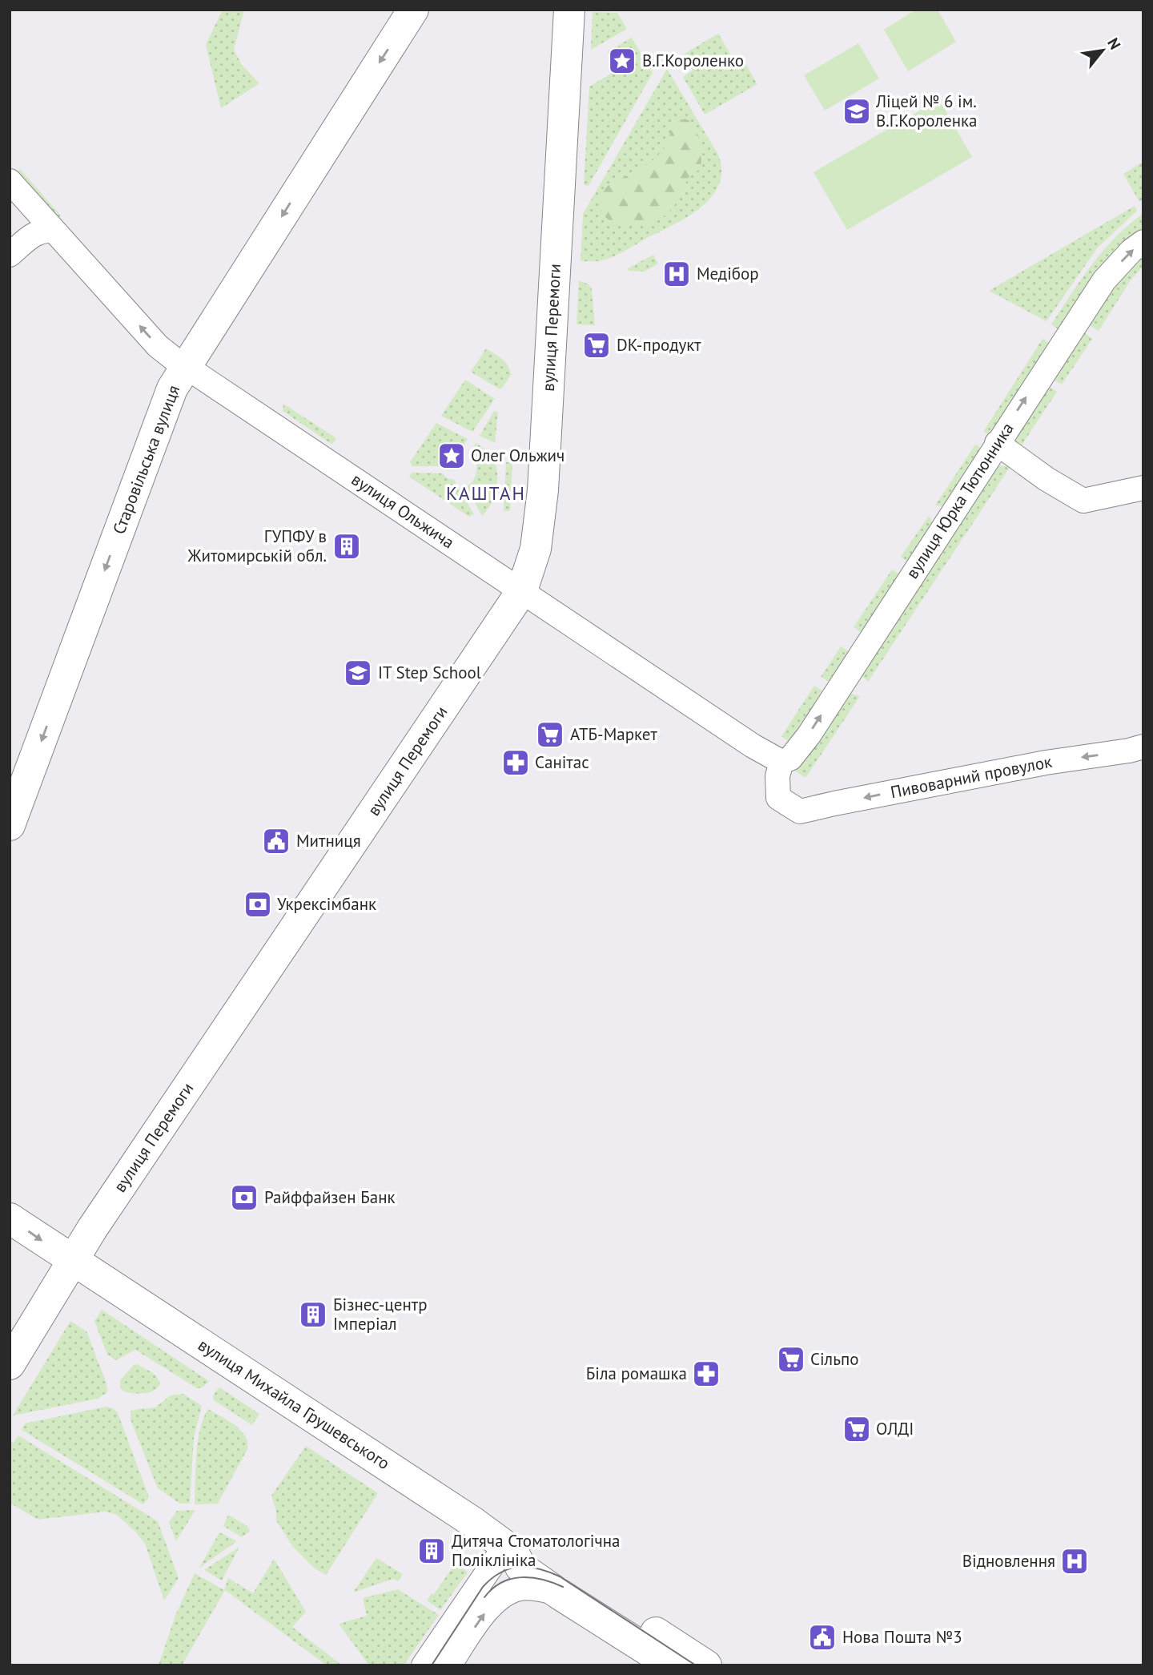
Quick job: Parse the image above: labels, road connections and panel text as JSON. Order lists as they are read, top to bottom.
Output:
{
  "streets": {
    "main road": ["вулиця Перемоги", "Старовільська вулиця", "вулиця Михайла Грушевського"],
    "street": ["вулиця Юрка Тютюнника", "вулиця Ольжича", "Пивоварний провулок"]
  },
  "crossings": [
    ["вулиця Перемоги", "вулиця Ольжича"],
    ["вулиця Перемоги", "вулиця Михайла Грушевського"],
    ["Старовільська вулиця", "вулиця Ольжича"],
    ["вулиця Юрка Тютюнника", "вулиця Ольжича"],
    ["вулиця Юрка Тютюнника", "Пивоварний провулок"],
    ["вулиця Ольжича", "Пивоварний провулок"]
  ],
  "one_way": ["Старовільська вулиця", "вулиця Юрка Тютюнника", "Пивоварний провулок"],
  "districts": ["КАШТАН"],
  "places": {
    "place": ["В.Г.Короленко", "Олег Ольжич"],
    "school or university": ["Ліцей № 6 ім. В.Г.Короленка", "IT Step School"],
    "hospital": ["Медібор", "Відновлення"],
    "supermarket": [
      "DK-продукт",
      "АТБ-Маркет",
      "Сільпо",
      "ОЛДІ"
    ],
    "building": ["ГУПФУ в Житомирській обл.", "Бізнес-центр Імперіал", "Дитяча Стоматологічна Поліклініка"],
    "pharmacy": ["Санітас", "Біла ромашка"],
    "public building": ["Митниця", "Нова Пошта №3"],
    "bank": ["Укрексімбанк", "Райффайзен Банк"]
  },
  "north": "top right"
}
